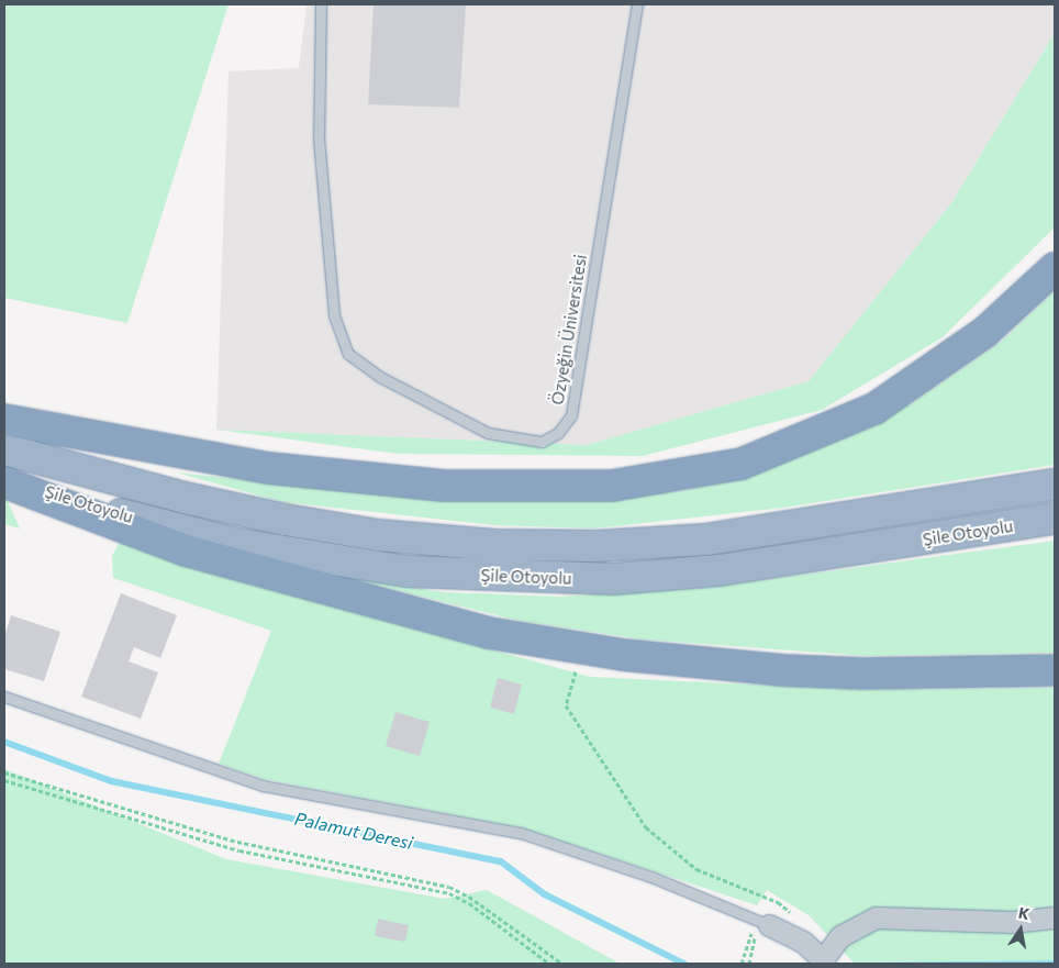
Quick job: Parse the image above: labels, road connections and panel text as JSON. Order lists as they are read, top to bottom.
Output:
{
  "streets": {
    "highway": ["Şile Otoyolu"],
    "lane": ["Özyeğin Üniversitesi"]
  },
  "water": ["Palamut Deresi"],
  "north": "top"
}
